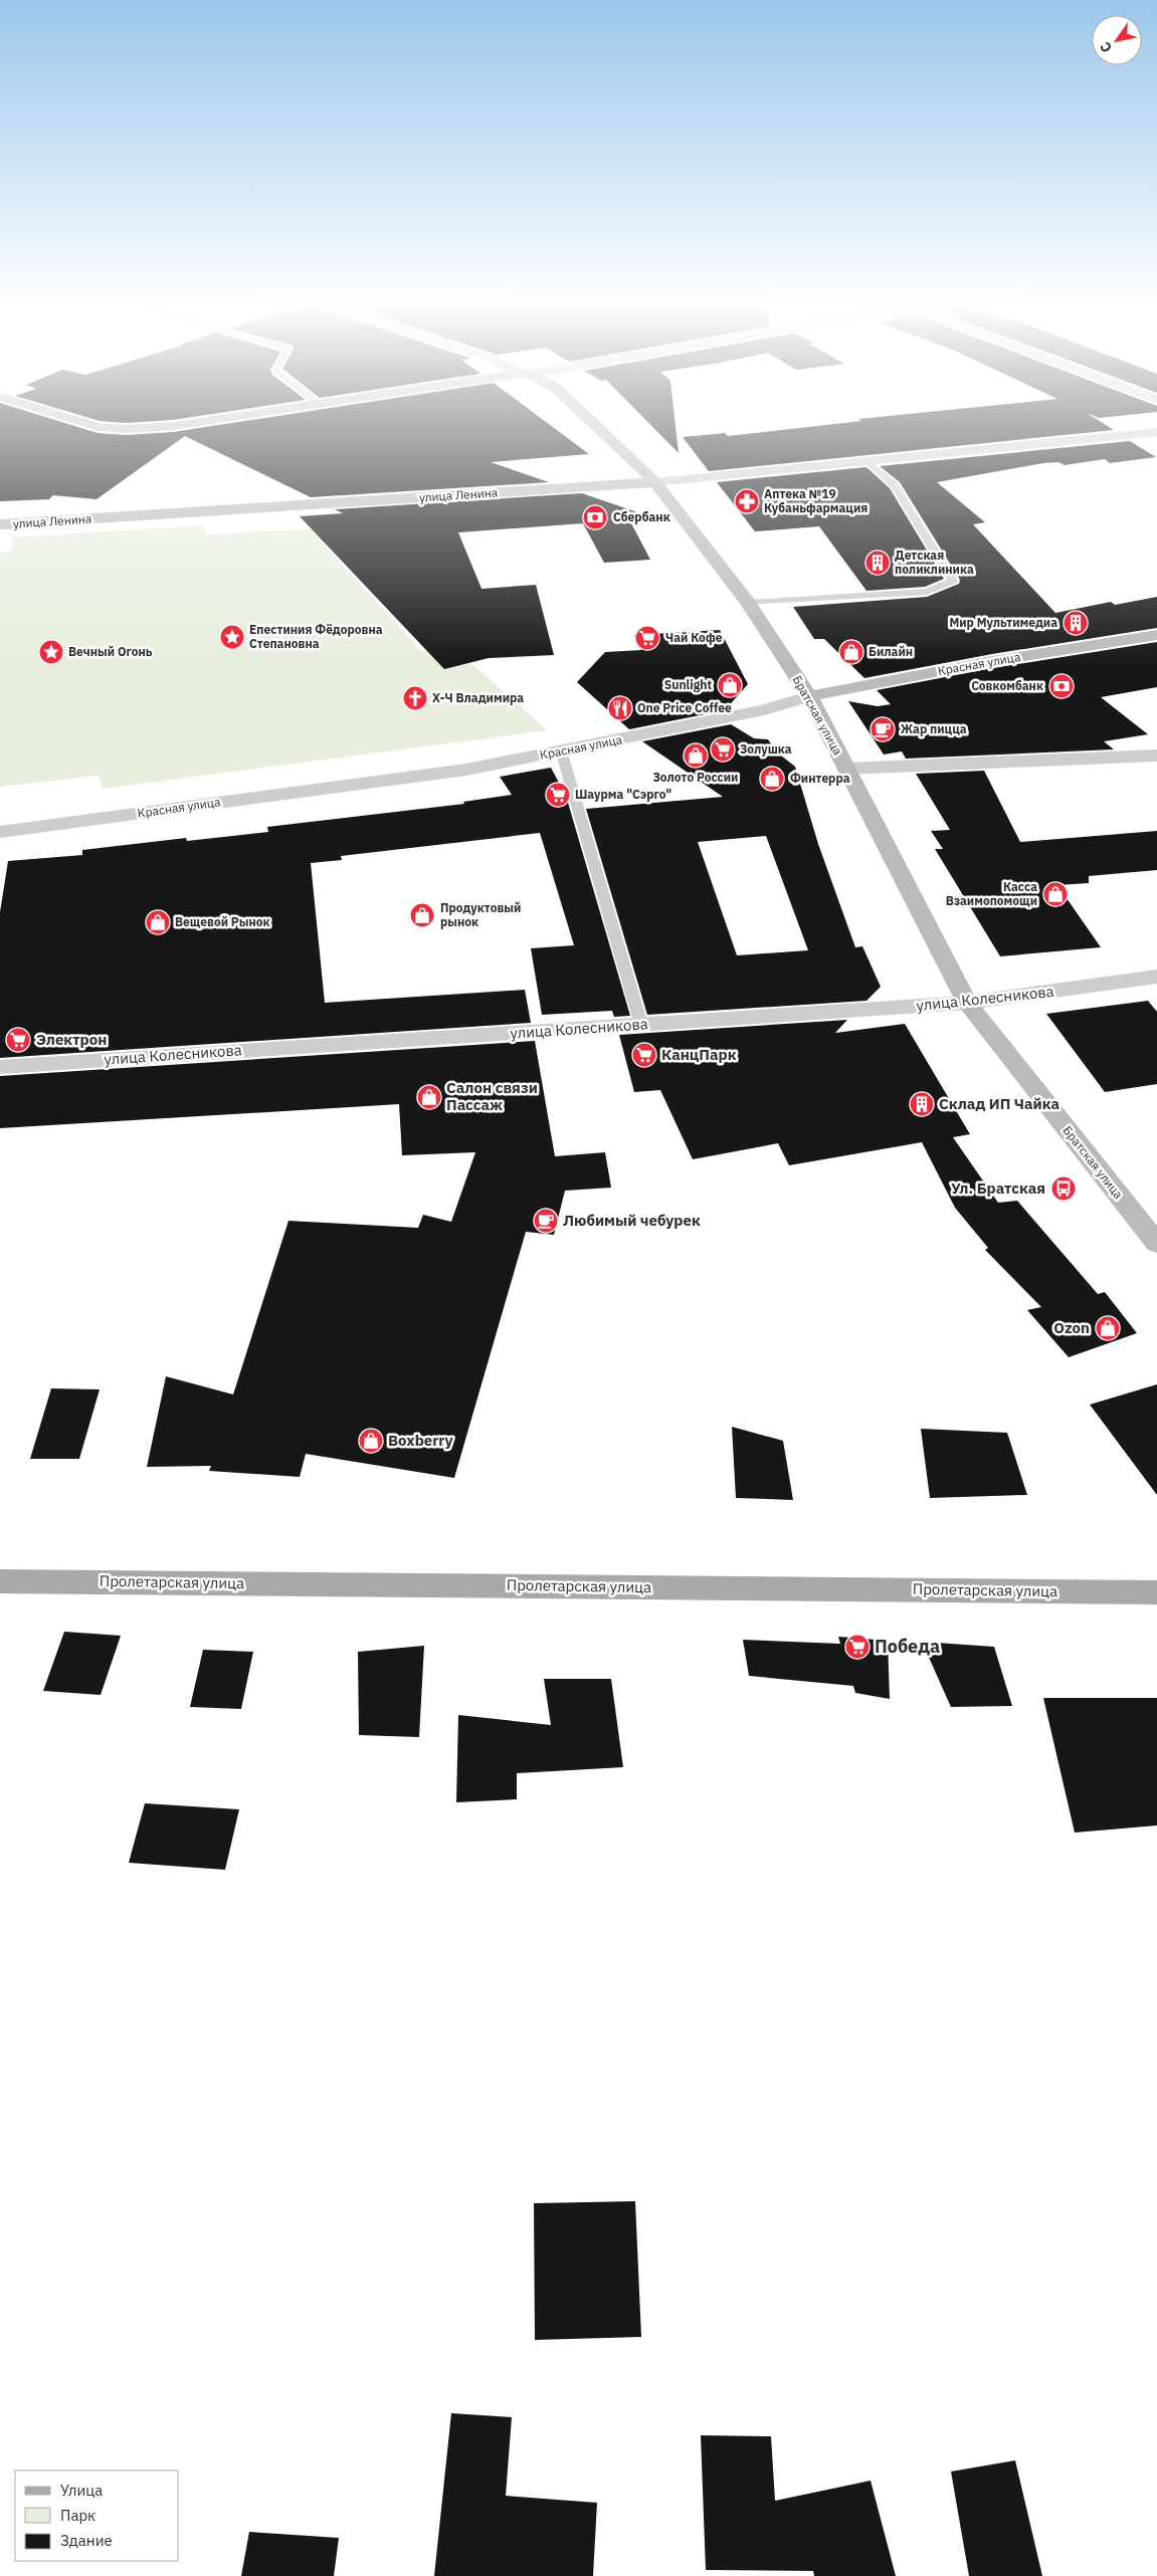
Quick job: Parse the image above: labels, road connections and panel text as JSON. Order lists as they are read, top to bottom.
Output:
{
  "streets": {
    "main road": [
      "улица Ленина",
      "Красная улица",
      "Братская улица",
      "Пролетарская улица"
    ],
    "street": ["улица Колесникова"]
  },
  "crossings": [
    ["улица Ленина", "Братская улица"],
    ["Красная улица", "Братская улица"],
    ["Братская улица", "улица Колесникова"]
  ],
  "places": {
    "pharmacy": ["Аптека №19 Кубаньфармация"],
    "bank": ["Сбербанк", "Совкомбанк"],
    "building": ["Детская поликлиника", "Мир Мультимедиа", "Склад ИП Чайка"],
    "place": ["Епестиния Фёдоровна Степановна", "Вечный Огонь"],
    "supermarket": [
      "Чай Кофе",
      "Золушка",
      "Шаурма \"Сэрго\"",
      "Электрон",
      "КанцПарк",
      "Победа"
    ],
    "shop": [
      "Билайн",
      "Sunlight",
      "Золото России",
      "Финтерра",
      "Касса Взаимопомощи",
      "Продуктовый рынок",
      "Вещевой Рынок",
      "Салон связи Пассаж",
      "Ozon",
      "Boxberry"
    ],
    "church": ["Х-Ч Владимира"],
    "restaurant": ["One Price Coffee"],
    "cafe": ["Жар пицца", "Любимый чебурек"],
    "bus stop": ["Ул. Братская"]
  },
  "legend": ["Улица", "Парк", "Здание"],
  "north": "bottom left"
}
